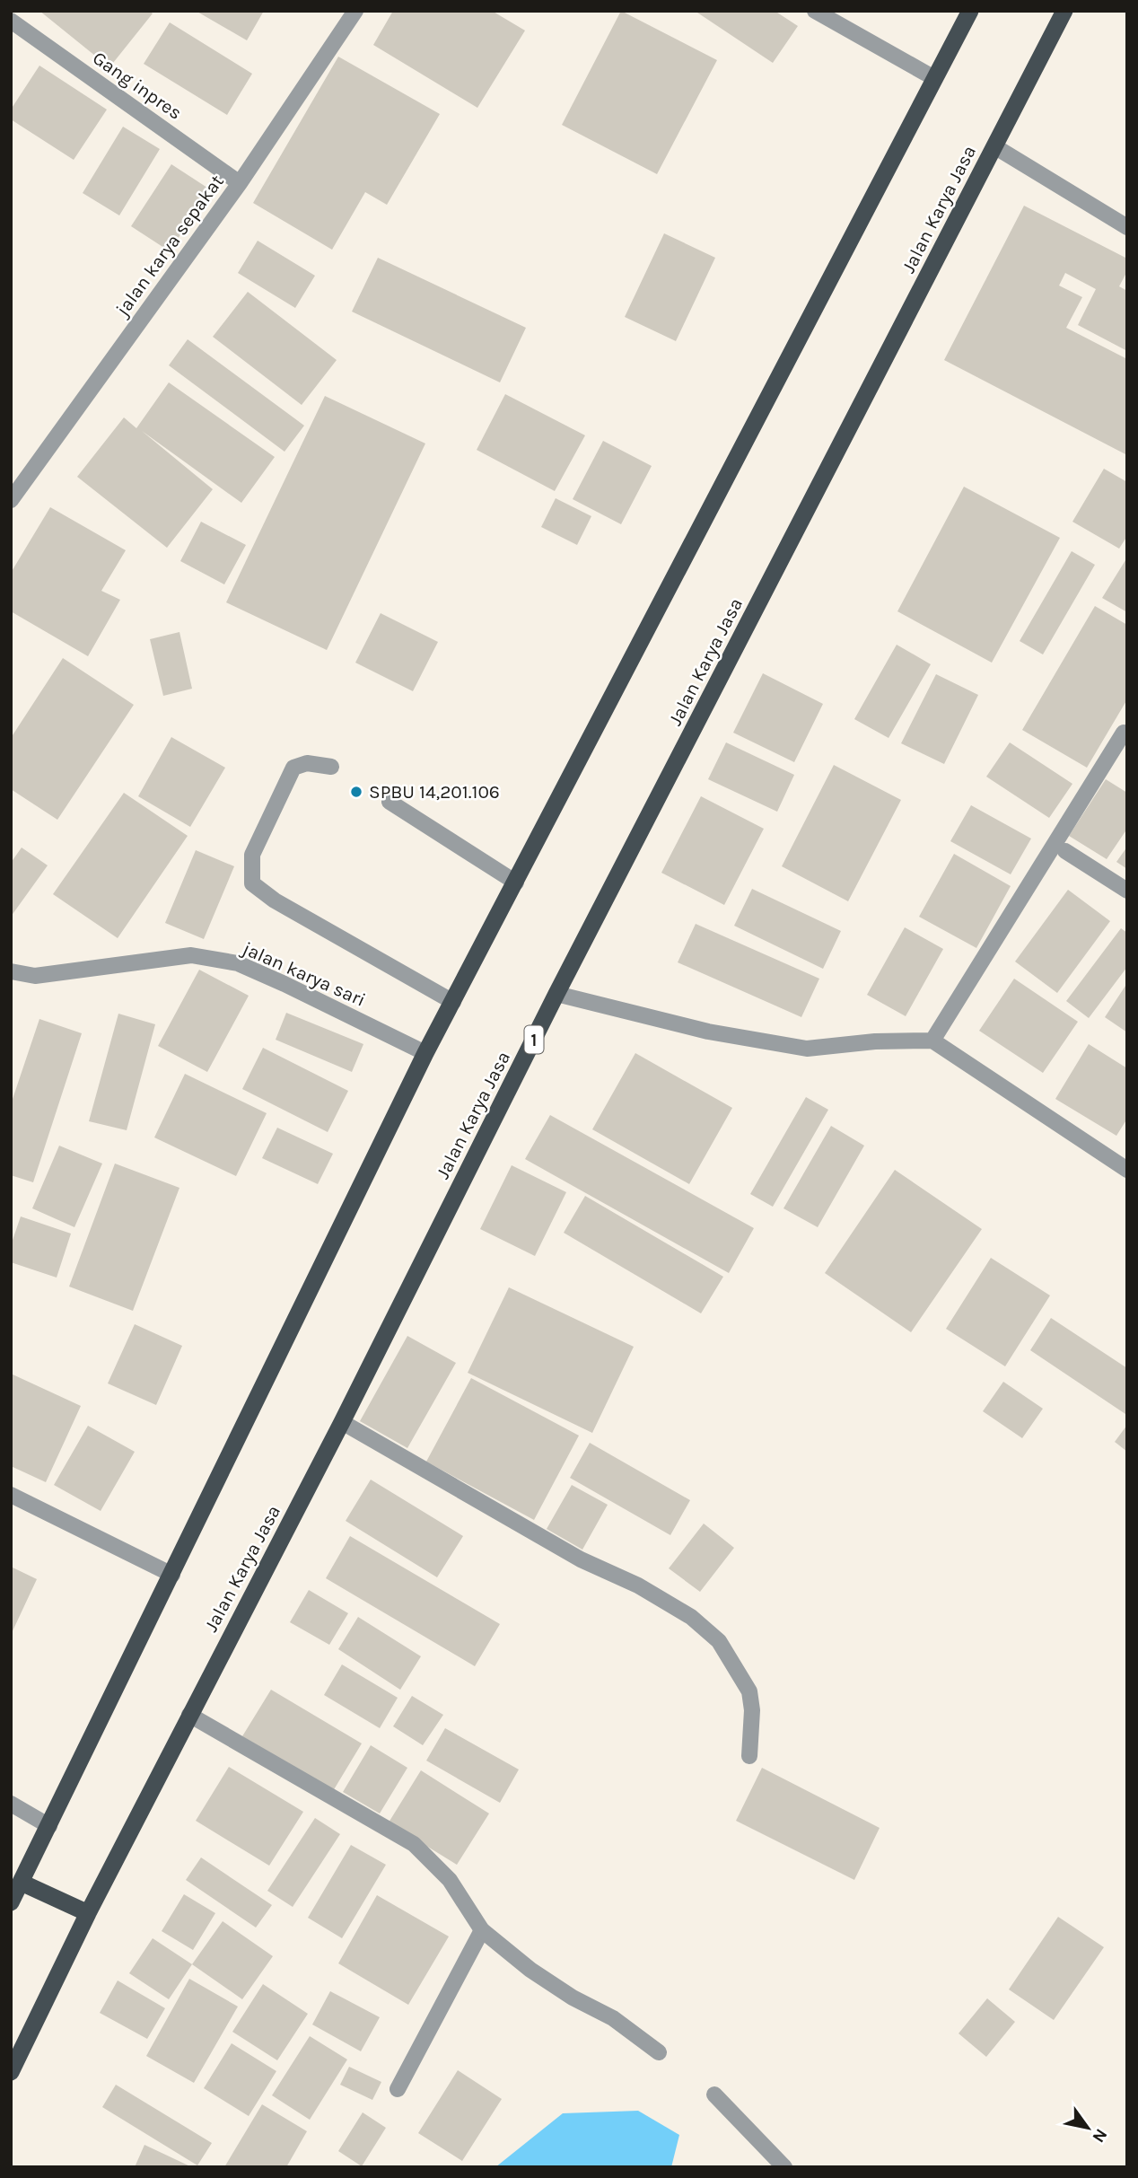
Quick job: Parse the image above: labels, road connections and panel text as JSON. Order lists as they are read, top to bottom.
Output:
{
  "streets": {
    "highway": ["Jalan Karya Jasa", "1"],
    "street": ["Gang inpres", "jalan karya sepakat", "jalan karya sari"]
  },
  "crossings": [
    ["Gang inpres", "jalan karya sepakat"]
  ],
  "places": ["SPBU 14,201.106"],
  "north": "bottom right"
}
